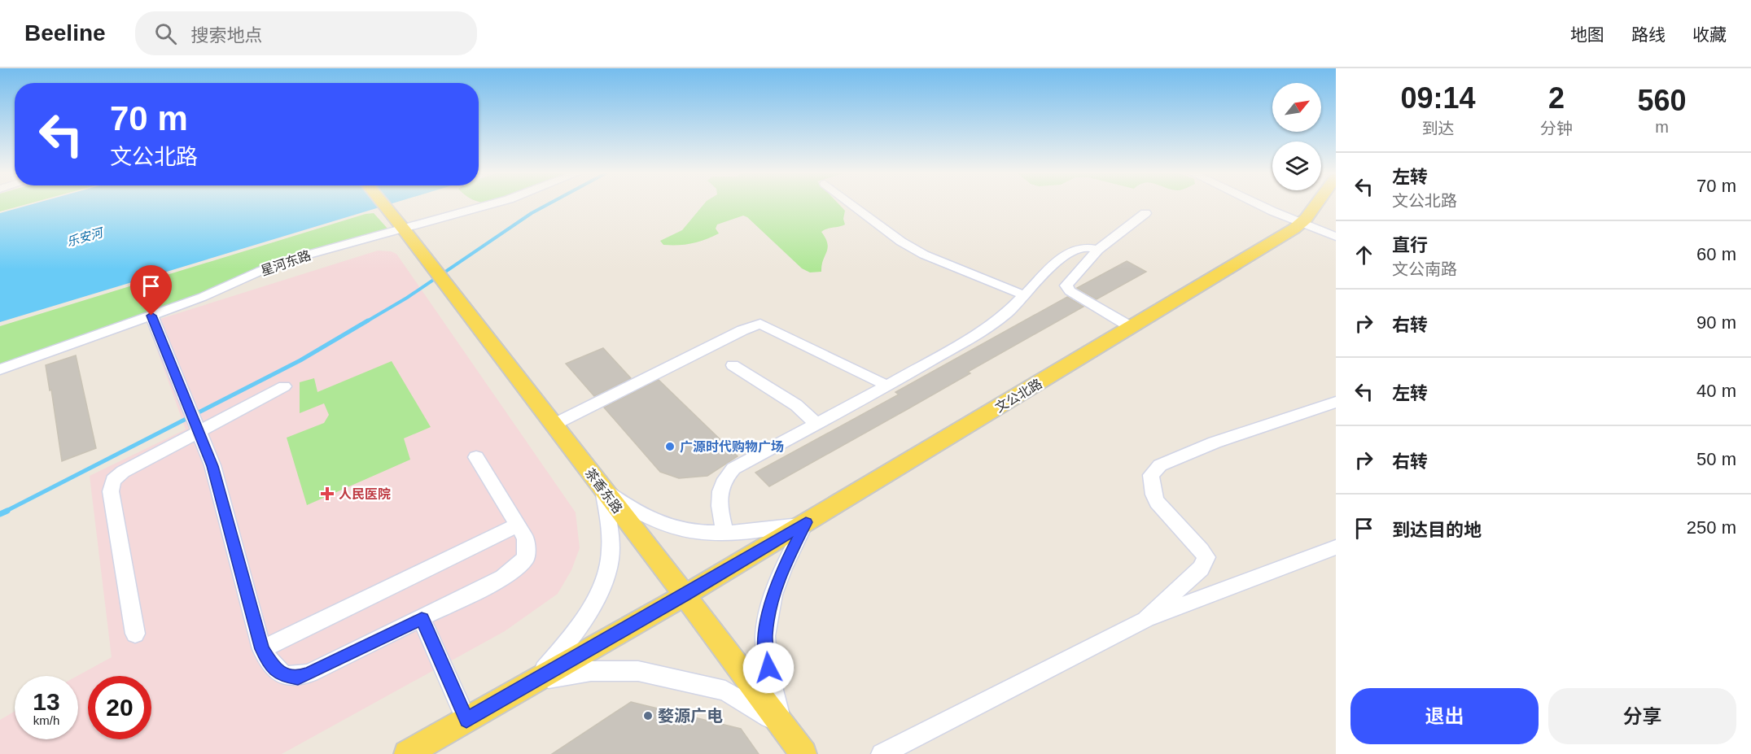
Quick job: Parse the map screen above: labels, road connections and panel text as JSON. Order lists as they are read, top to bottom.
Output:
{
  "streets": {
    "main road": ["文公北路", "茶香东路"],
    "street": ["星河东路"]
  },
  "crossings": [
    ["星河东路", "茶香东路"],
    ["文公北路", "茶香东路"]
  ],
  "water": ["乐安河"],
  "places": {
    "other": ["广源时代购物广场", "婺源广电"],
    "health": ["人民医院"]
  },
  "north": "top right",
  "page": {
    "header": "Beeline",
    "search": "搜索地点",
    "nav": ["地图", "路线", "收藏"],
    "eta": [
      "09:14",
      "到达",
      "2",
      "分钟",
      "560",
      "m"
    ],
    "turn": ["70 m", "文公北路"],
    "list": [
      {
        "name": "左转",
        "note": "文公北路",
        "value": "70 m"
      },
      {
        "name": "直行",
        "note": "文公南路",
        "value": "60 m"
      },
      {
        "name": "右转",
        "value": "90 m"
      },
      {
        "name": "左转",
        "value": "40 m"
      },
      {
        "name": "右转",
        "value": "50 m"
      },
      {
        "name": "到达目的地",
        "value": "250 m"
      }
    ],
    "speed": "13 km/h",
    "limit": "20",
    "buttons": ["退出", "分享"]
  }
}
